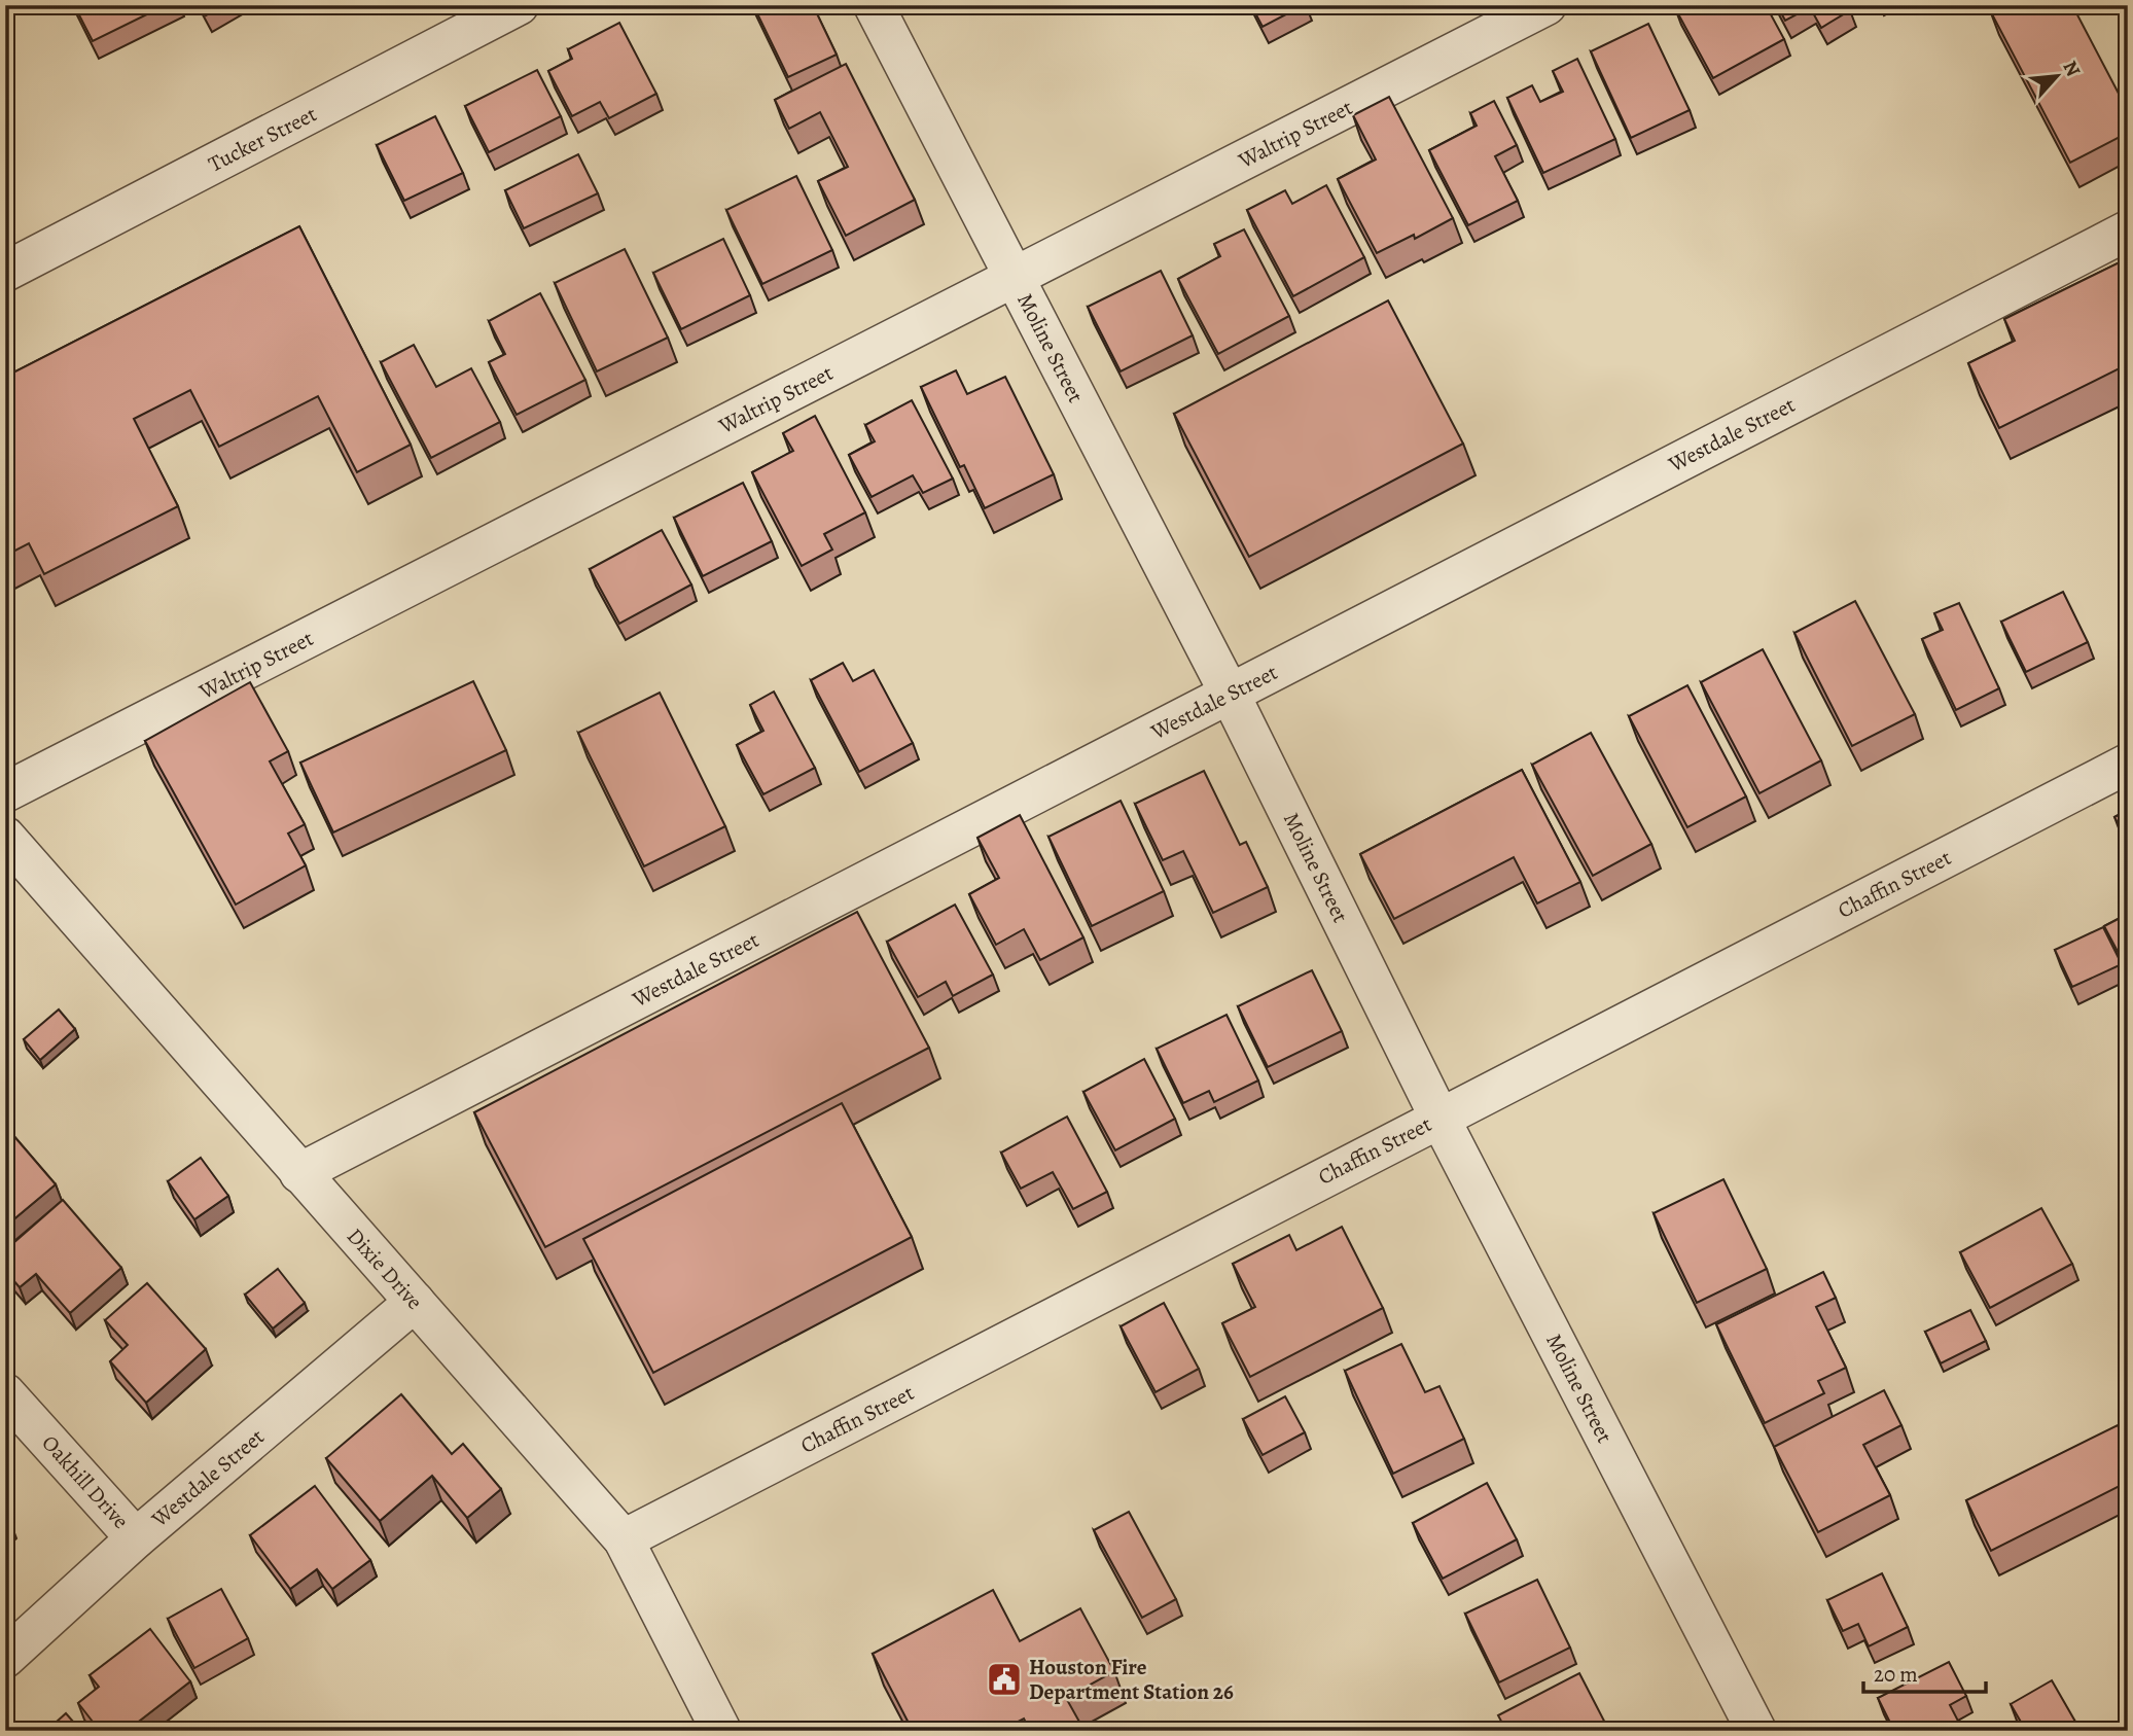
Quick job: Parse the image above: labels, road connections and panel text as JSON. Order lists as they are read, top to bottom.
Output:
{
  "streets": {
    "street": [
      "Waltrip Street",
      "Tucker Street",
      "Moline Street",
      "Westdale Street",
      "Chaffin Street",
      "Dixie Drive",
      "Oakhill Drive"
    ]
  },
  "crossings": [
    ["Waltrip Street", "Moline Street"],
    ["Moline Street", "Westdale Street"],
    ["Moline Street", "Chaffin Street"],
    ["Westdale Street", "Dixie Drive"],
    ["Westdale Street", "Oakhill Drive"],
    ["Chaffin Street", "Dixie Drive"]
  ],
  "places": {
    "public building": ["Houston Fire Department Station 26"]
  },
  "scale_bar": "20 m",
  "north": "top right"
}
